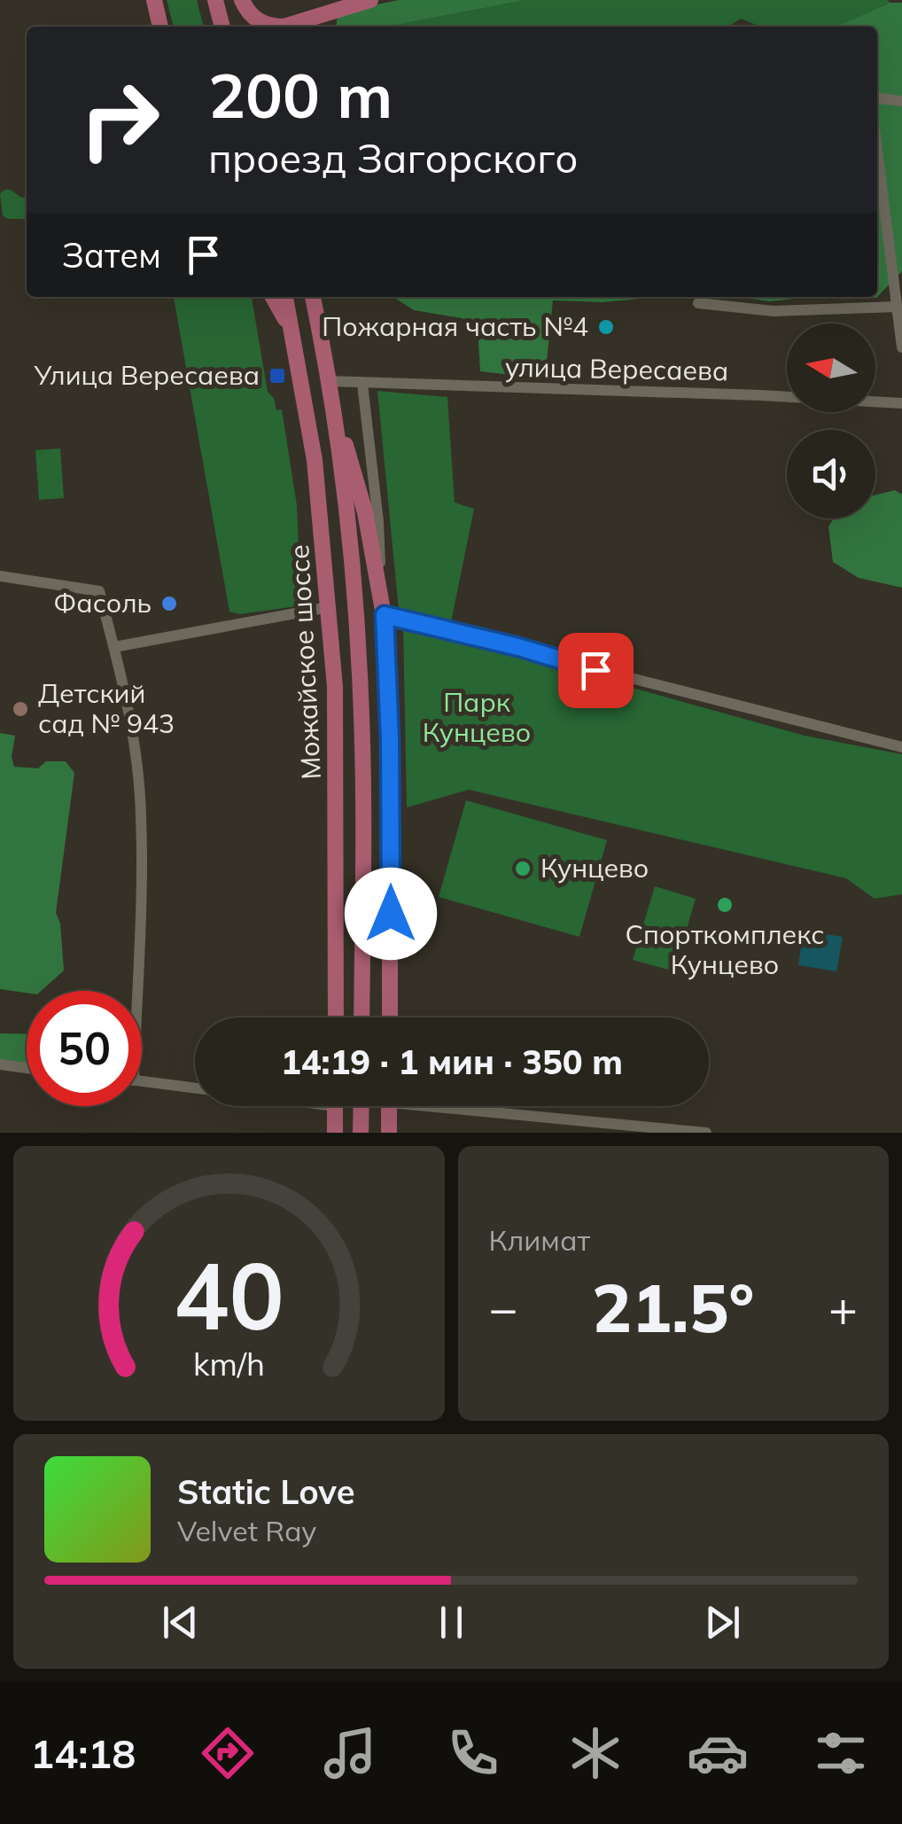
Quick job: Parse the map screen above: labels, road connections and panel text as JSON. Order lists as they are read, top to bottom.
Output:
{
  "streets": {
    "main road": ["Можайское шоссе"],
    "street": ["улица Вересаева"]
  },
  "crossings": [
    ["улица Вересаева", "Можайское шоссе"]
  ],
  "parks": ["Парк Кунцево"],
  "places": {
    "other": [
      "Пожарная часть №4",
      "Фасоль",
      "Детский сад № 943",
      "Кунцево",
      "Спорткомплекс Кунцево"
    ],
    "transit": ["Улица Вересаева"]
  },
  "north": "left",
  "page": {
    "turn": ["200 m", "проезд Загорского"],
    "then": "Затем",
    "limit": "50",
    "trip": "14:19 · 1 мин · 350 m",
    "tile": "Климат",
    "heat": ["−", "21.5°", "+"],
    "song": ["Static Love", "Velvet Ray"],
    "tabs": "14:18",
    "gauge": ["40", "km/h"]
  }
}
